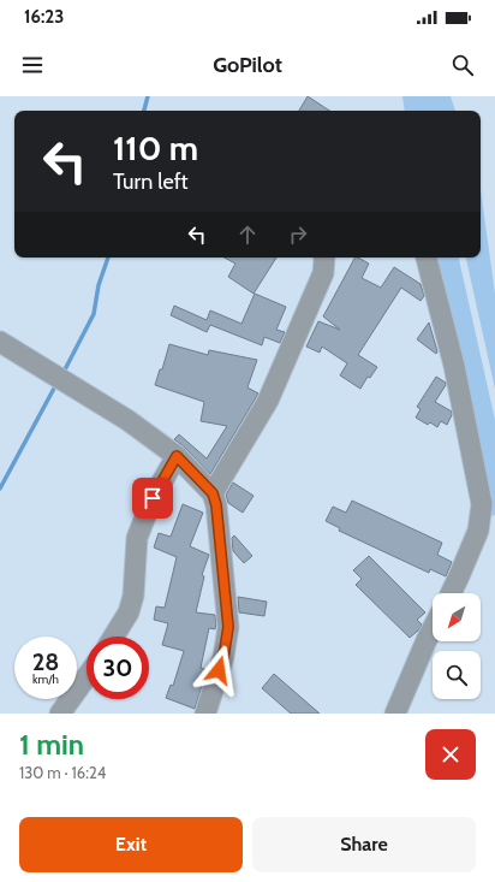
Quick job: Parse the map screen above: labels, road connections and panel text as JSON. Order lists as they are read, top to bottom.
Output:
{
  "north": "bottom left",
  "page": {
    "status": "16:23",
    "header": "GoPilot",
    "turn": ["110 m", "Turn left"],
    "speed": "28 km/h",
    "limit": "30",
    "heading": ["1 min", "130 m · 16:24"],
    "buttons": ["Exit", "Share"]
  }
}
